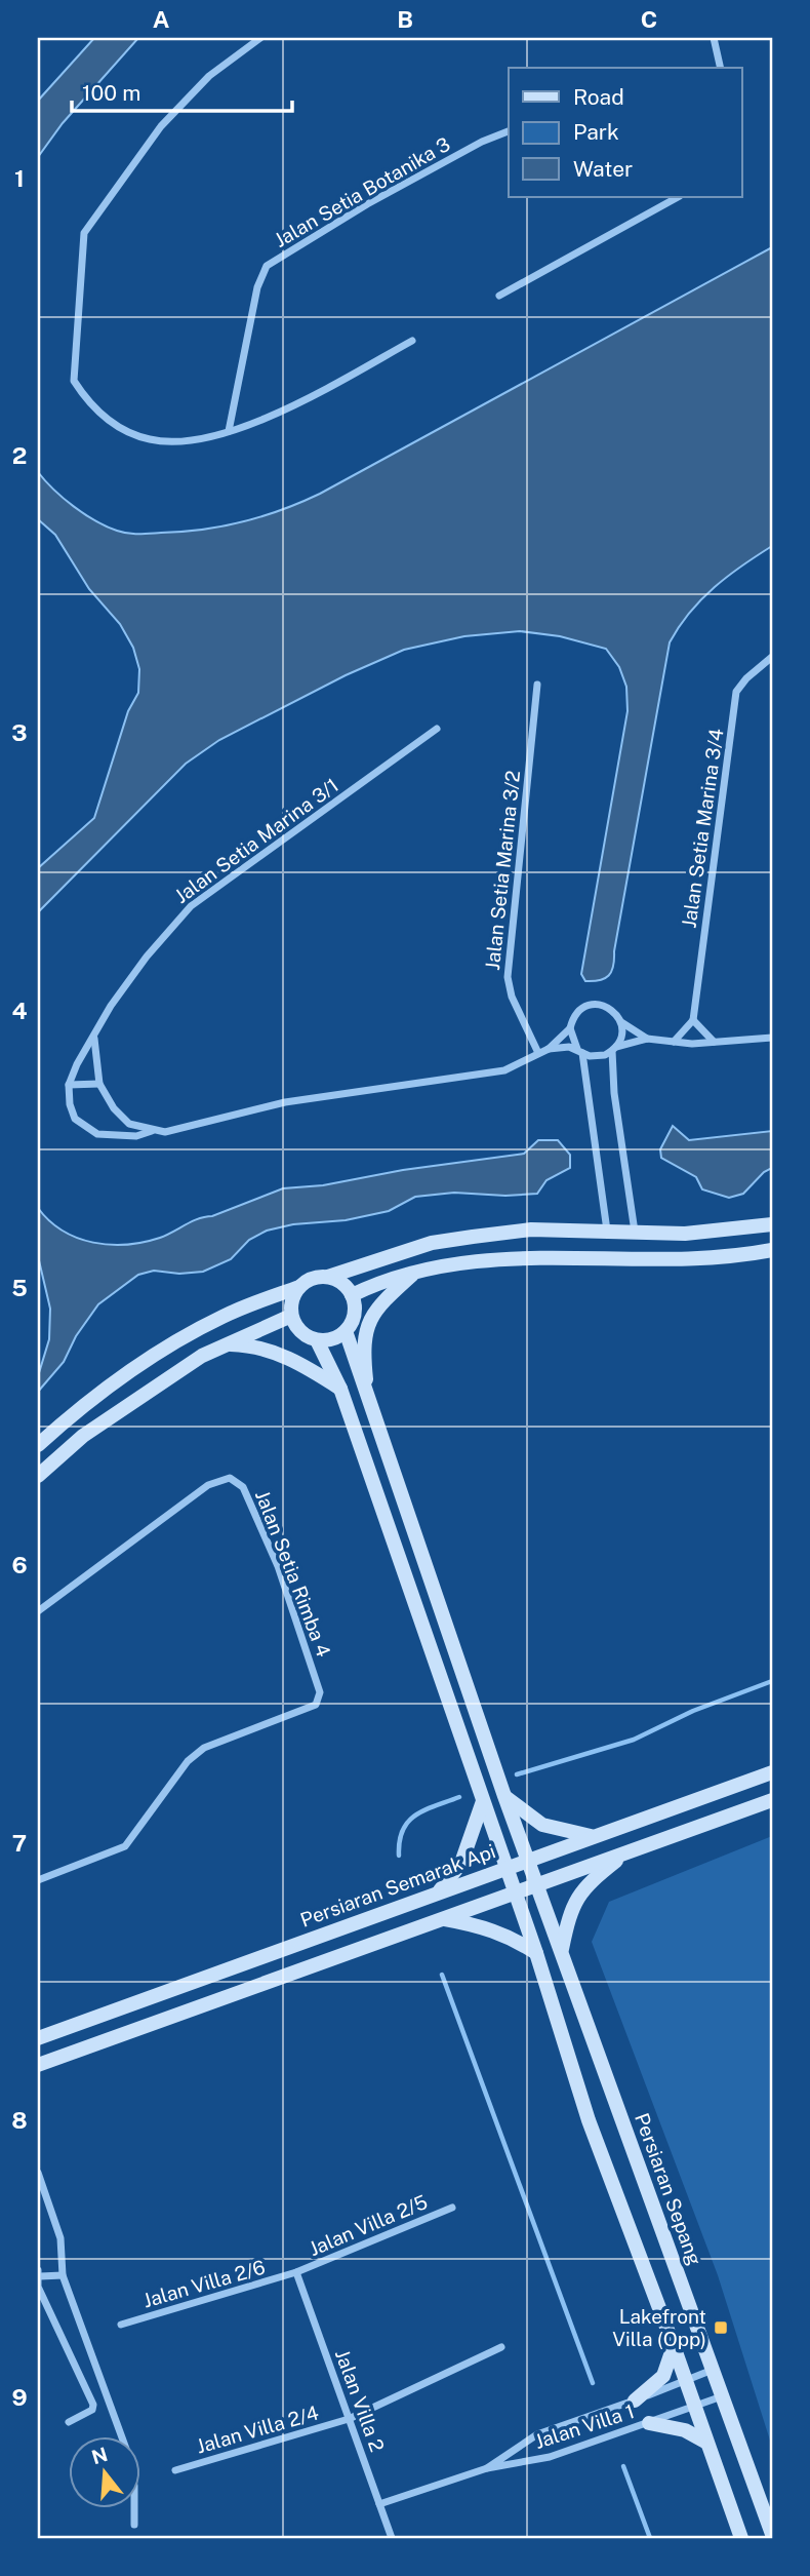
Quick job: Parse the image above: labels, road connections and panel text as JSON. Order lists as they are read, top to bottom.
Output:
{
  "streets": {
    "street": [
      "Jalan Setia Botanika 3",
      "Jalan Setia Marina 3/4",
      "Jalan Setia Marina 3/1",
      "Jalan Setia Marina 3/2",
      "Jalan Setia Rimba 4",
      "Persiaran Semarak Api",
      "Persiaran Sepang",
      "Jalan Villa 2/5",
      "Jalan Villa 2/6",
      "Jalan Villa 2",
      "Jalan Villa 1",
      "Jalan Villa 2/4"
    ]
  },
  "crossings": [
    ["Persiaran Semarak Api", "Persiaran Sepang"],
    ["Persiaran Sepang", "Jalan Villa 1"],
    ["Jalan Villa 2/5", "Jalan Villa 2/6"],
    ["Jalan Villa 2/5", "Jalan Villa 2"],
    ["Jalan Villa 2/6", "Jalan Villa 2"],
    ["Jalan Villa 2", "Jalan Villa 1"],
    ["Jalan Villa 2", "Jalan Villa 2/4"]
  ],
  "places": {
    "transit": ["Lakefront Villa (Opp)"]
  },
  "legend": ["Road", "Park", "Water"],
  "scale_bar": "100 m",
  "north": "top",
  "grid": {
    "columns": ["A", "B", "C"],
    "rows": [
      "1",
      "2",
      "3",
      "4",
      "5",
      "6",
      "7",
      "8",
      "9"
    ]
  }
}
